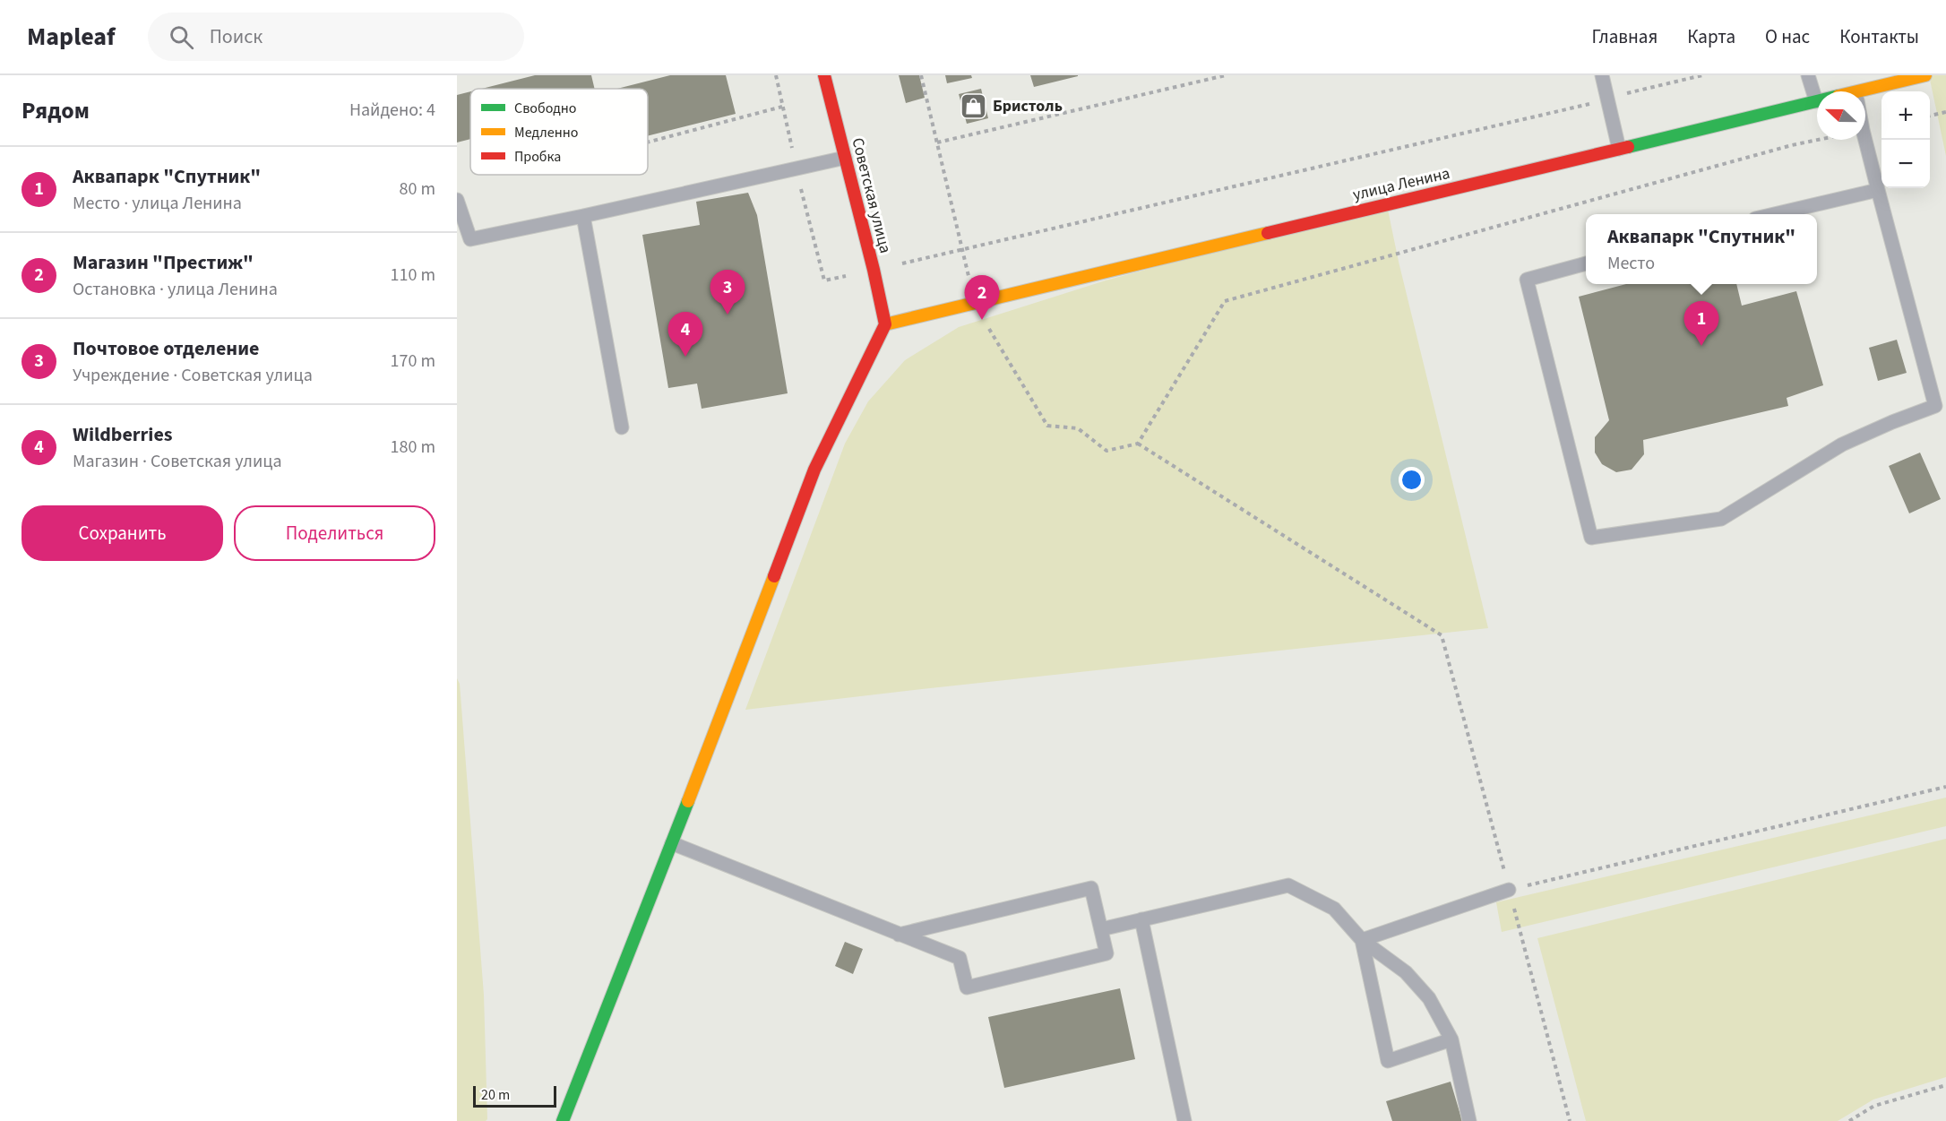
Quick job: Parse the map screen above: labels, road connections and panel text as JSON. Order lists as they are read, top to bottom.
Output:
{
  "streets": {
    "street": ["улица Ленина", "Советская улица"]
  },
  "crossings": [
    ["улица Ленина", "Советская улица"]
  ],
  "places": {
    "shop": ["Бристоль"]
  },
  "legend": ["Свободно", "Медленно", "Пробка"],
  "scale_bar": "20 m",
  "north": "left",
  "page": {
    "header": "Mapleaf",
    "search": "Поиск",
    "nav": [
      "Главная",
      "Карта",
      "О нас",
      "Контакты"
    ],
    "heading": ["Рядом", "Найдено: 4"],
    "map_buttons": ["+", "−"],
    "list": [
      {
        "mark": "1",
        "name": "Аквапарк \"Спутник\"",
        "note": "Место · улица Ленина",
        "value": "80 m"
      },
      {
        "mark": "2",
        "name": "Магазин \"Престиж\"",
        "note": "Остановка · улица Ленина",
        "value": "110 m"
      },
      {
        "mark": "3",
        "name": "Почтовое отделение",
        "note": "Учреждение · Советская улица",
        "value": "170 m"
      },
      {
        "mark": "4",
        "name": "Wildberries",
        "note": "Магазин · Советская улица",
        "value": "180 m"
      }
    ],
    "popup": ["Аквапарк \"Спутник\"", "Место"],
    "pins": [
      "3",
      "2",
      "1",
      "4"
    ],
    "buttons": ["Сохранить", "Поделиться"],
    "scale": "20 m"
  }
}
